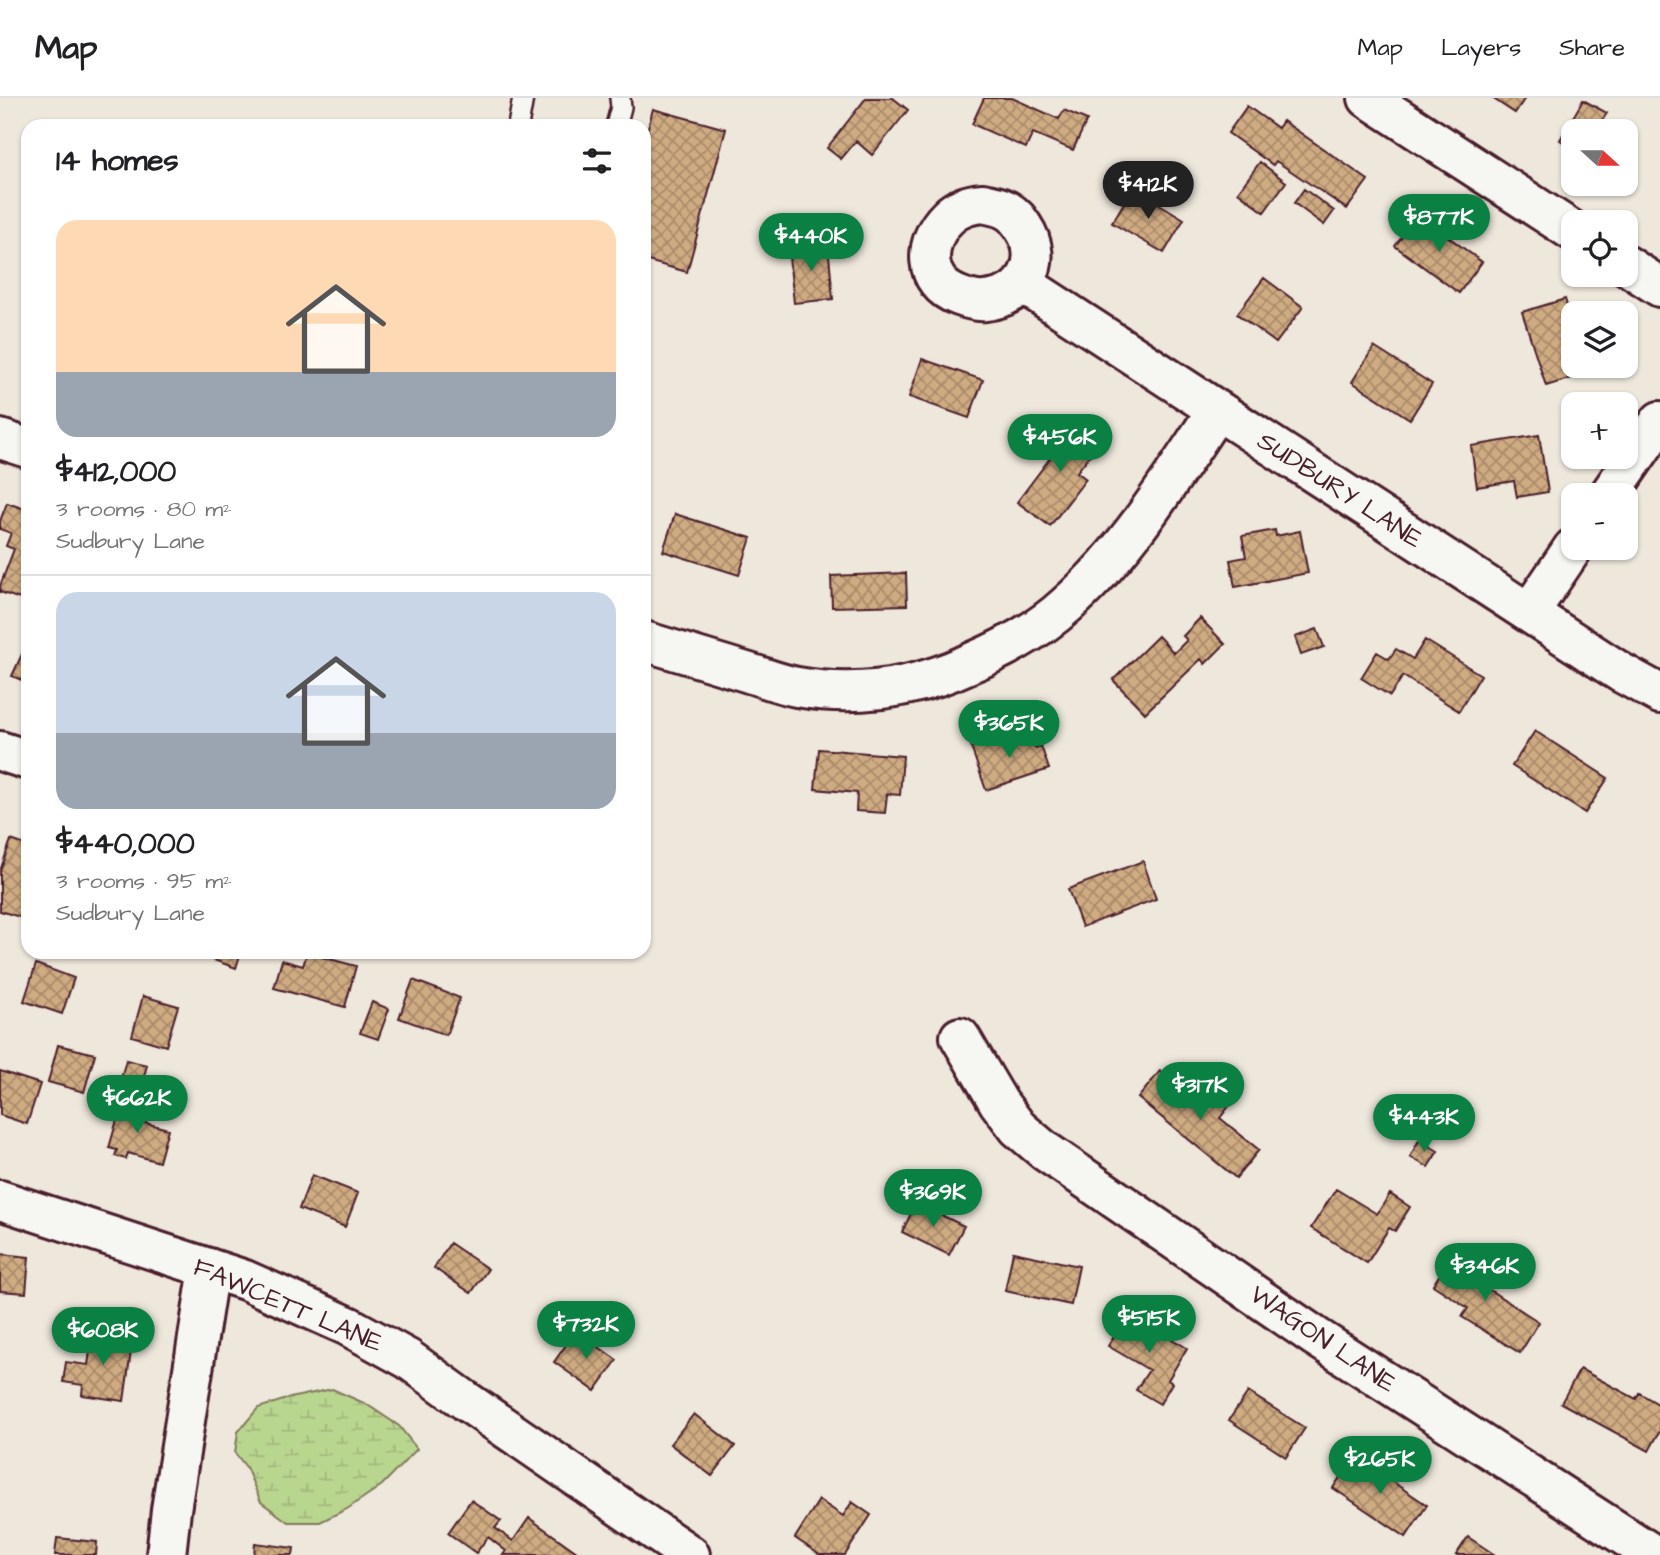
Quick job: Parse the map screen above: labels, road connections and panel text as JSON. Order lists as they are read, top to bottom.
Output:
{
  "streets": {
    "street": ["SUDBURY LANE", "FAWCETT LANE", "WAGON LANE"]
  },
  "north": "right",
  "page": {
    "header": "Map",
    "nav": ["Map", "Layers", "Share"],
    "map_buttons": ["+", "−"],
    "heading": "14 homes",
    "price": [
      "$412K",
      "$877K",
      "$440K",
      "$456K",
      "$365K",
      "$317K",
      "$662K",
      "$443K",
      "$369K",
      "$346K",
      "$515K",
      "$732K",
      "$608K",
      "$265K"
    ],
    "list": [
      {
        "name": "$412,000",
        "note": "3 rooms · 80 m² · Sudbury Lane"
      },
      {
        "name": "$440,000",
        "note": "3 rooms · 95 m² · Sudbury Lane"
      }
    ]
  }
}
